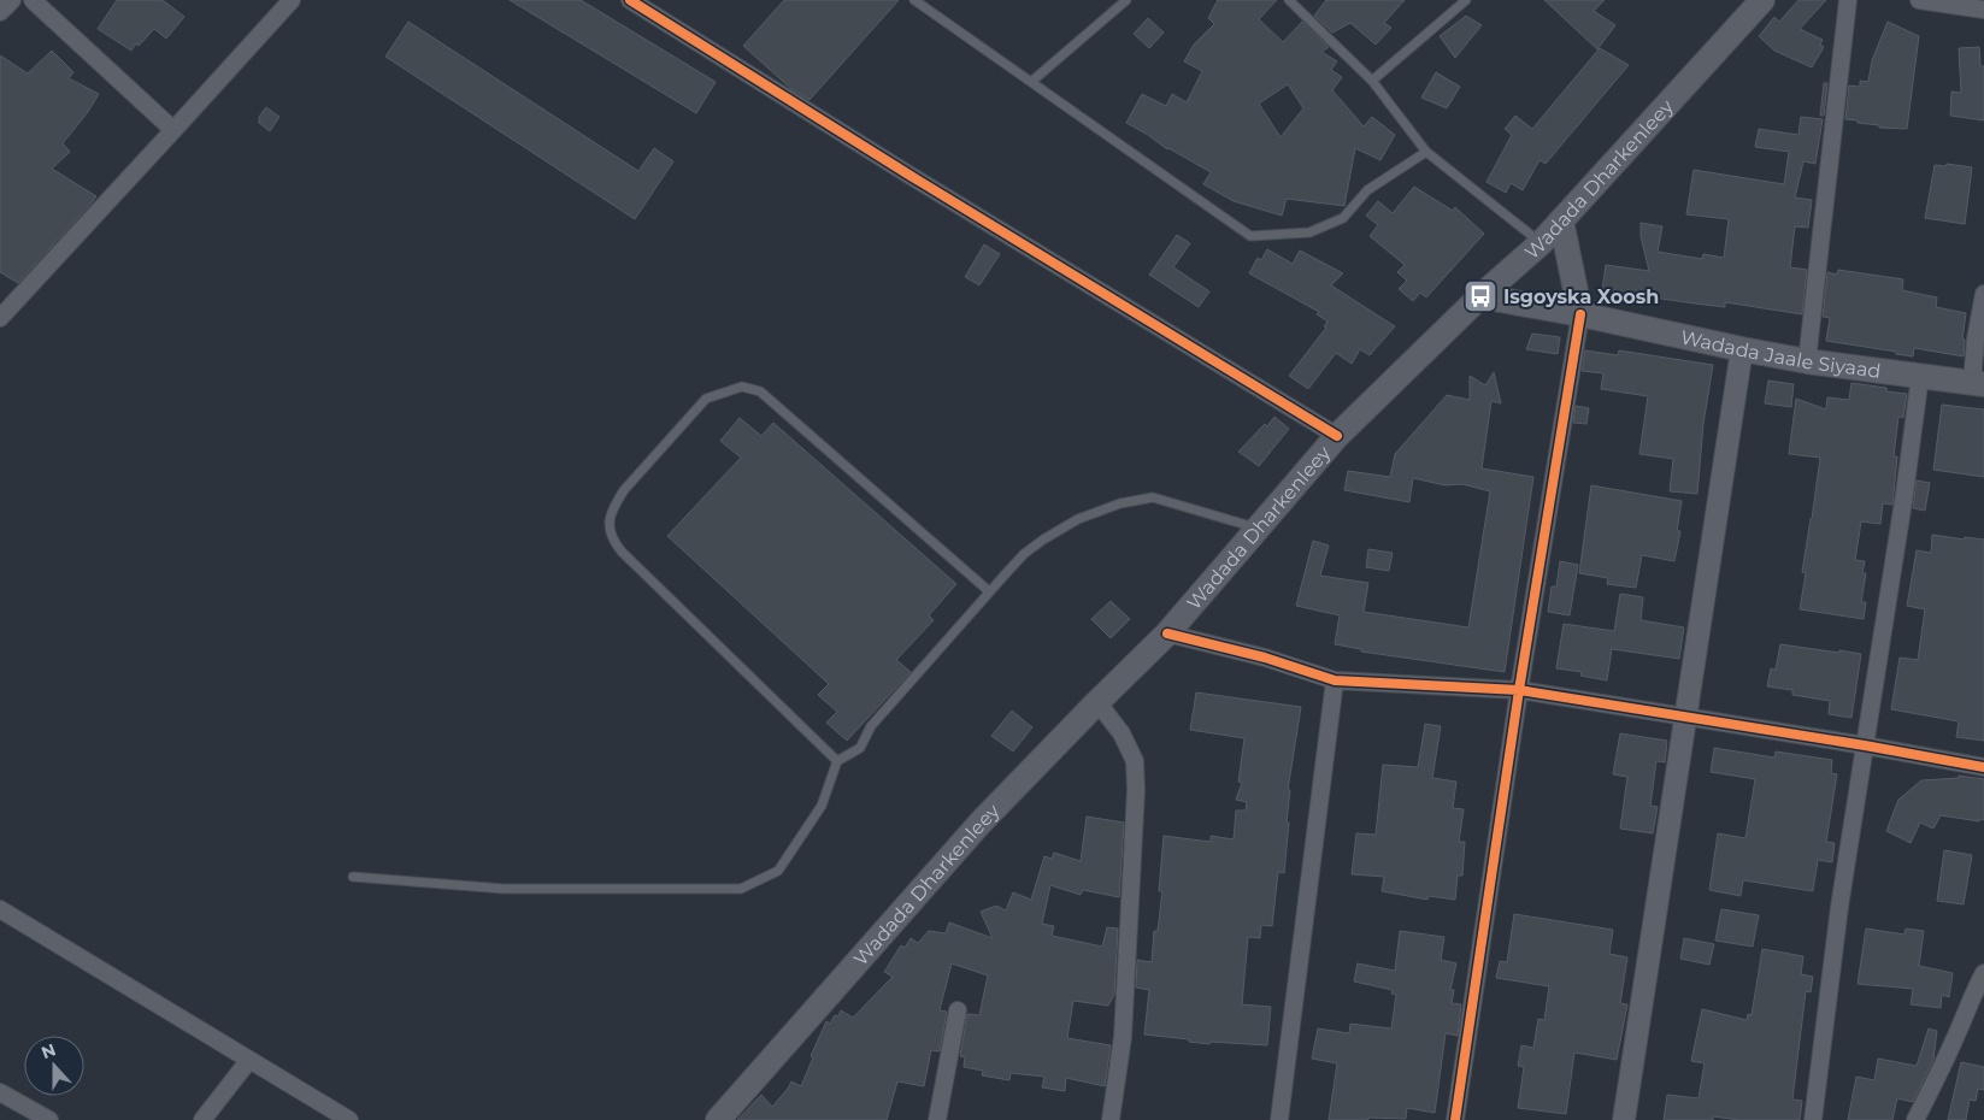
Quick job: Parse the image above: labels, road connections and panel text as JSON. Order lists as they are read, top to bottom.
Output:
{
  "streets": {
    "main road": ["Wadada Dharkenleey", "Wadada Jaale Siyaad"]
  },
  "crossings": [
    ["Wadada Dharkenleey", "Wadada Jaale Siyaad"]
  ],
  "places": {
    "bus stop": ["Isgoyska Xoosh"]
  },
  "north": "top"
}
